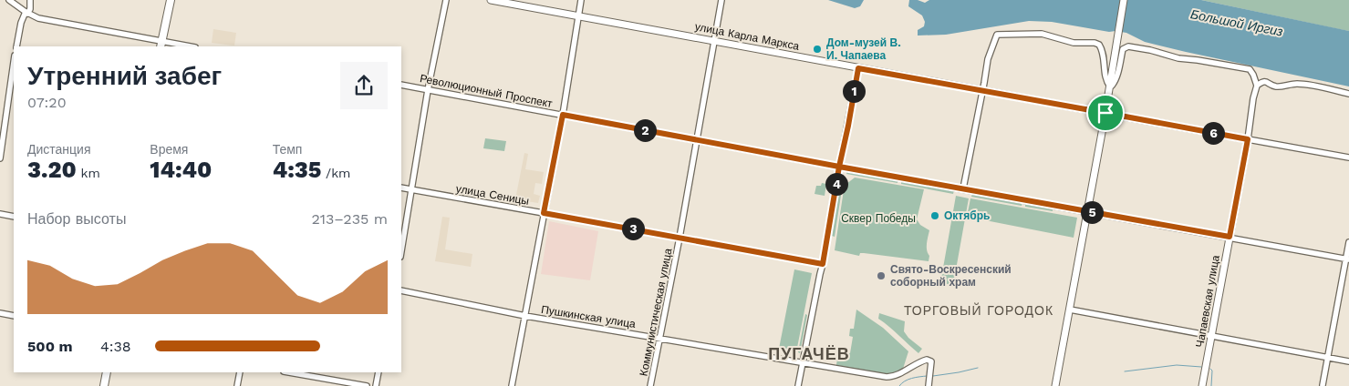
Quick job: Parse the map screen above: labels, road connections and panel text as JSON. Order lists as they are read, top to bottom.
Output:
{
  "streets": {
    "main road": ["улица Карла Маркса", "Чапаевская улица"],
    "street": [
      "Революционный Проспект",
      "улица Сеницы",
      "Коммунистическая улица",
      "Пушкинская улица"
    ]
  },
  "crossings": [
    ["улица Карла Маркса", "Чапаевская улица"],
    ["улица Карла Маркса", "Коммунистическая улица"],
    ["Революционный Проспект", "Чапаевская улица"],
    ["Революционный Проспект", "Коммунистическая улица"],
    ["улица Сеницы", "Коммунистическая улица"],
    ["Коммунистическая улица", "Пушкинская улица"]
  ],
  "districts": ["ТОРГОВЫЙ ГОРОДОК", "ПУГАЧЁВ"],
  "water": ["Большой Иргиз"],
  "parks": ["Сквер Победы"],
  "places": ["Дом-музей В. И. Чапаева", "Октябрь", "Свято-Воскресенский соборный храм"],
  "page": {
    "heading": ["Утренний забег", "07:20"],
    "pins": [
      "1",
      "2",
      "6",
      "4",
      "5",
      "3"
    ],
    "stats": [
      ["Дистанция", "3.20 km"],
      ["Время", "14:40"],
      ["Темп", "4:35 /km"]
    ],
    "chart": ["Набор высоты", "213–235 m"],
    "list": [
      {
        "name": "500 m",
        "note": "4:38"
      }
    ]
  }
}
